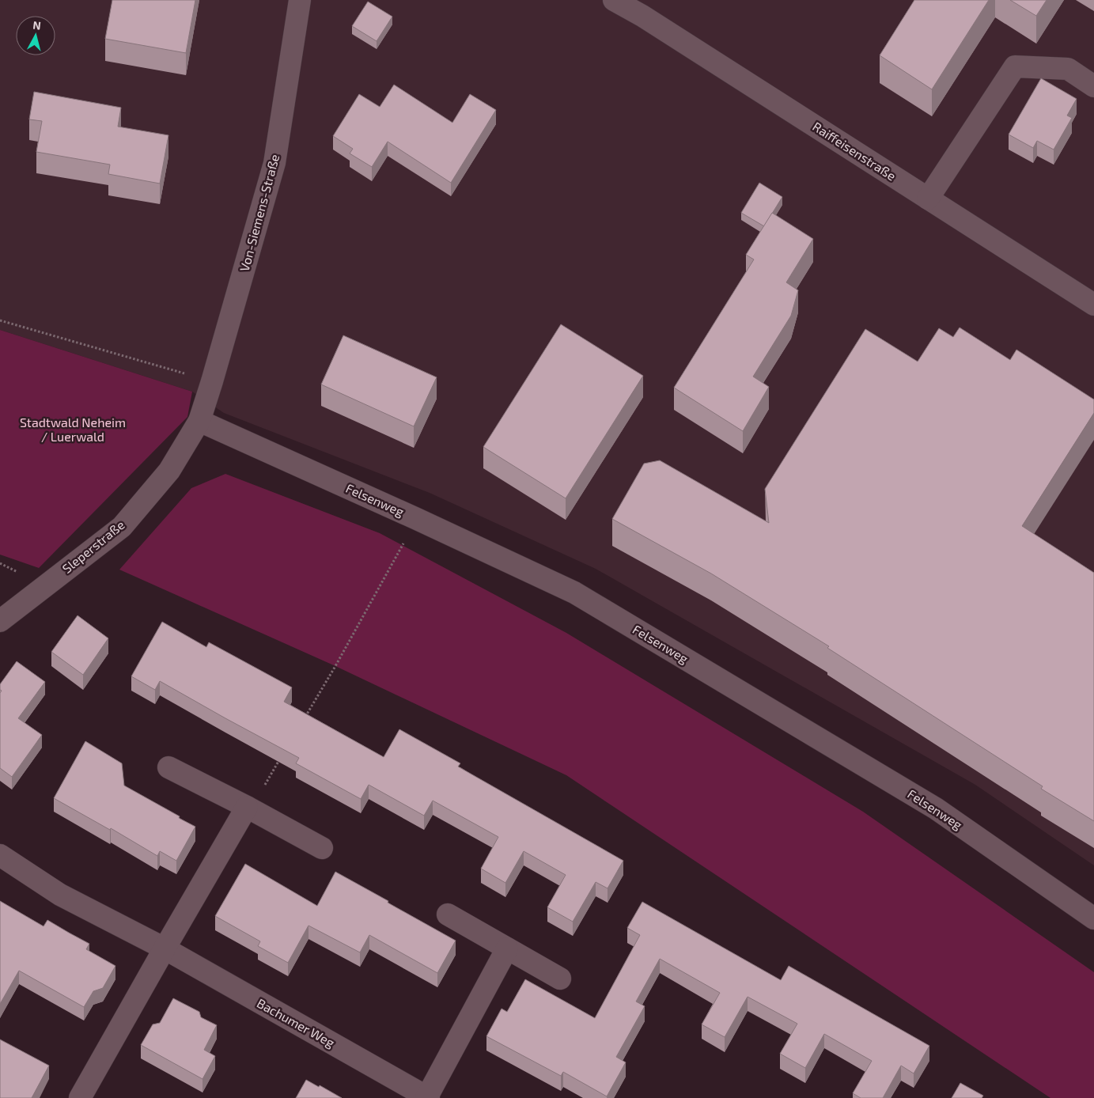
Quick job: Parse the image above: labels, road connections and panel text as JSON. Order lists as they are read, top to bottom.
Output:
{
  "streets": {
    "street": [
      "Raiffeisenstraße",
      "Von-Siemens-Straße",
      "Felsenweg",
      "Sleperstraße",
      "Bachumer Weg"
    ]
  },
  "crossings": [
    ["Von-Siemens-Straße", "Felsenweg"],
    ["Von-Siemens-Straße", "Sleperstraße"],
    ["Felsenweg", "Sleperstraße"]
  ],
  "parks": ["Stadtwald Neheim / Luerwald"],
  "north": "top"
}
